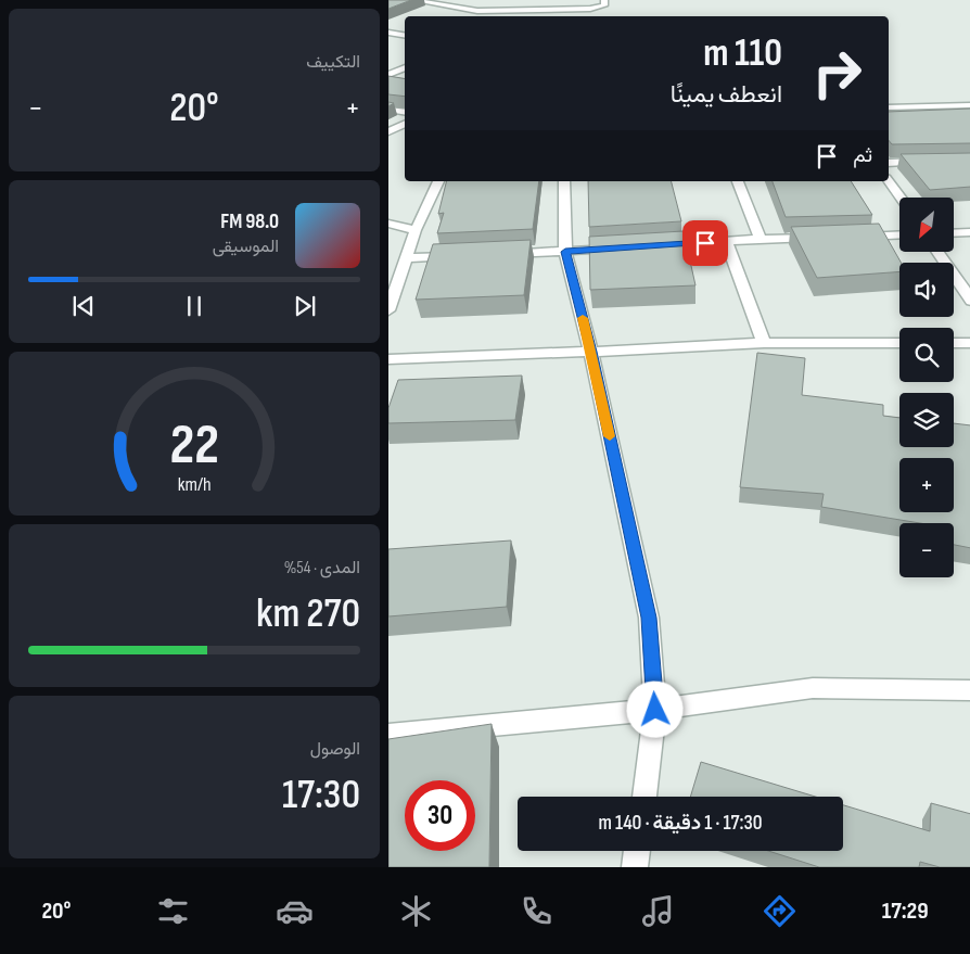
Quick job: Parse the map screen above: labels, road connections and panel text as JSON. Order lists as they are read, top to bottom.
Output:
{
  "north": "bottom left",
  "page": {
    "tile": [
      "التكييف",
      ["المدى · 54%", "270 km"],
      ["الوصول", "17:30"]
    ],
    "turn": ["110 m", "انعطف يمينًا"],
    "heat": ["−", "20°", "+"],
    "then": "ثم",
    "map_buttons": ["+", "−"],
    "song": ["98.0 FM", "الموسيقى"],
    "limit": "30",
    "trip": "17:30 · 1 دقيقة · 140 m",
    "tabs": ["17:29", "20°"],
    "gauge": ["22", "km/h"]
  }
}
